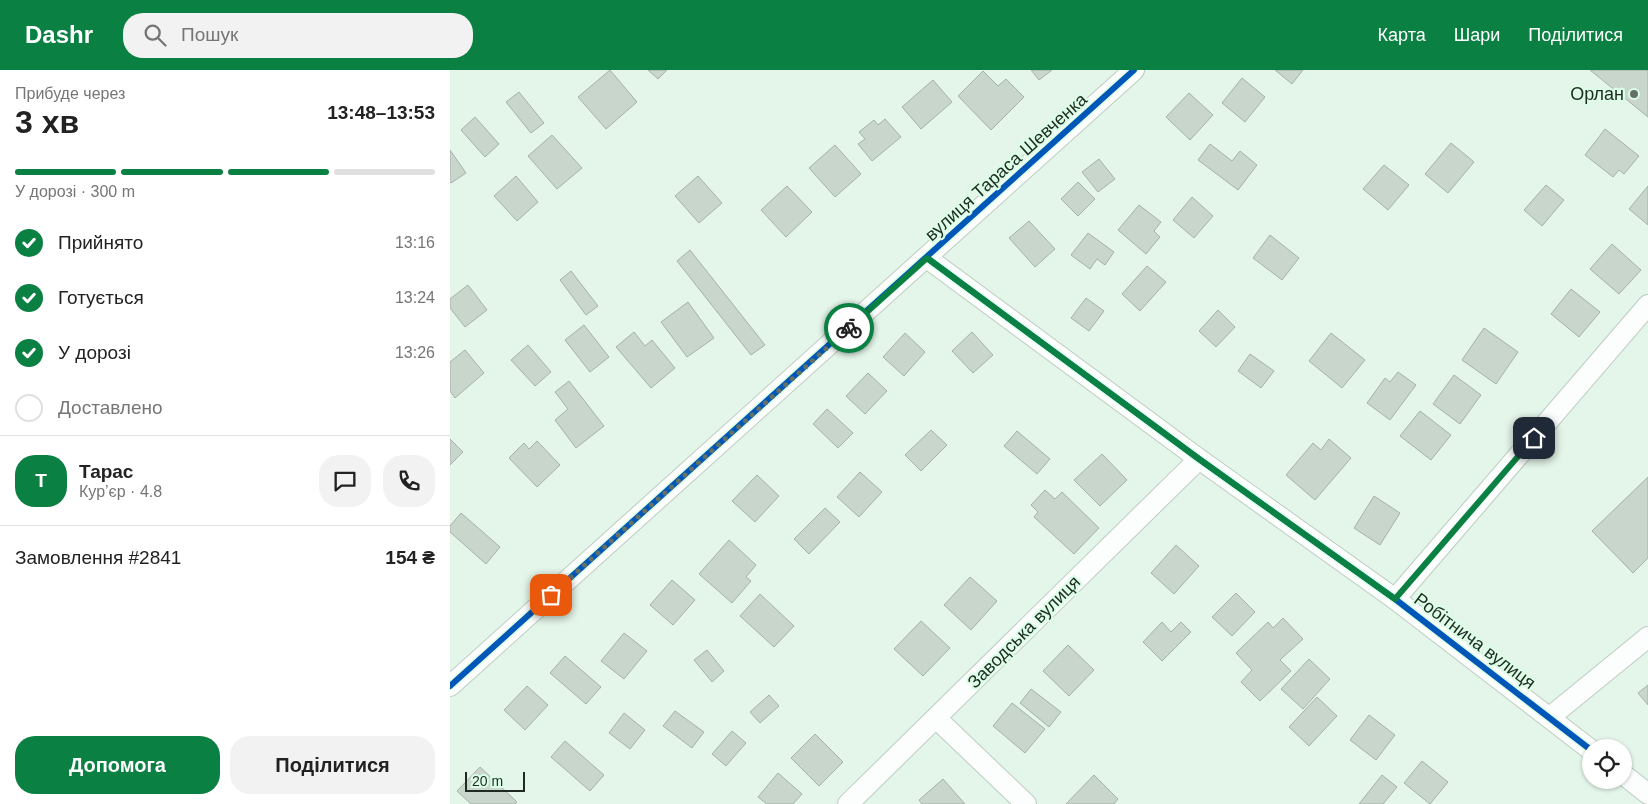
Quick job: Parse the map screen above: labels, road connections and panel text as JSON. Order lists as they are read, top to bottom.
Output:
{
  "streets": {
    "street": ["вулиця Тараса Шевченка", "Заводська вулиця", "Робітнича вулиця"]
  },
  "crossings": [
    ["вулиця Тараса Шевченка", "Робітнича вулиця"],
    ["Заводська вулиця", "Робітнича вулиця"]
  ],
  "places": ["Орлан"],
  "scale_bar": "20 m",
  "page": {
    "header": "Dashr",
    "search": "Пошук",
    "nav": ["Карта", "Шари", "Поділитися"],
    "heading": ["3 хв", "Прибуде через", "13:48–13:53"],
    "panel": [
      "Тарас",
      "Кур’єр · 4.8",
      "Замовлення #2841",
      "154 ₴"
    ],
    "bar": "У дорозі · 300 m",
    "list": [
      ["Прийнято", "13:16"],
      ["Готується", "13:24"],
      ["У дорозі", "13:26"],
      "Доставлено"
    ],
    "round": "Т",
    "buttons": ["Допомога", "Поділитися"],
    "scale": "20 m"
  }
}
